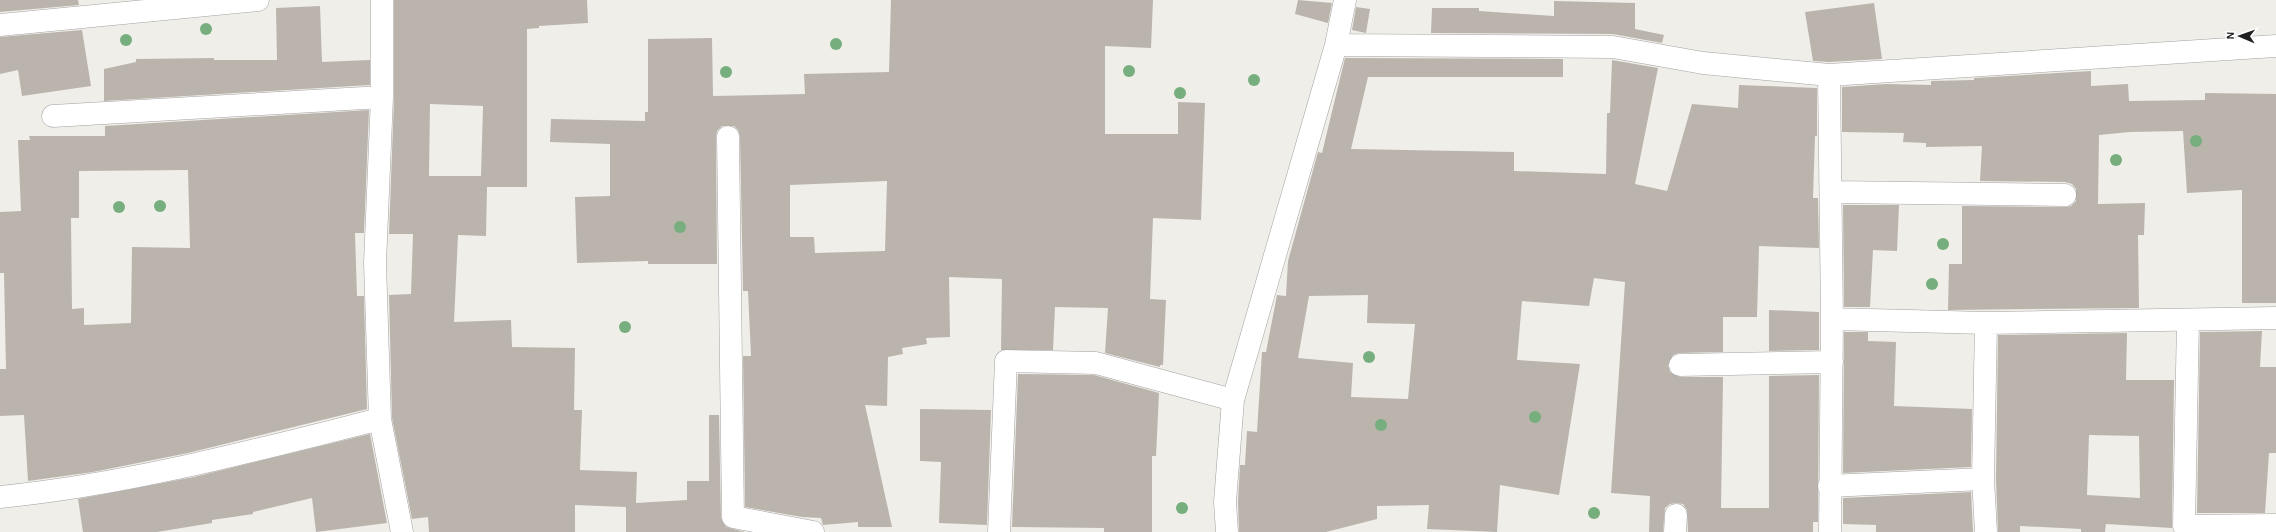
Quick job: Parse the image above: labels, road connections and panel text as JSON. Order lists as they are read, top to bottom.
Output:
{
  "north": "left"
}
